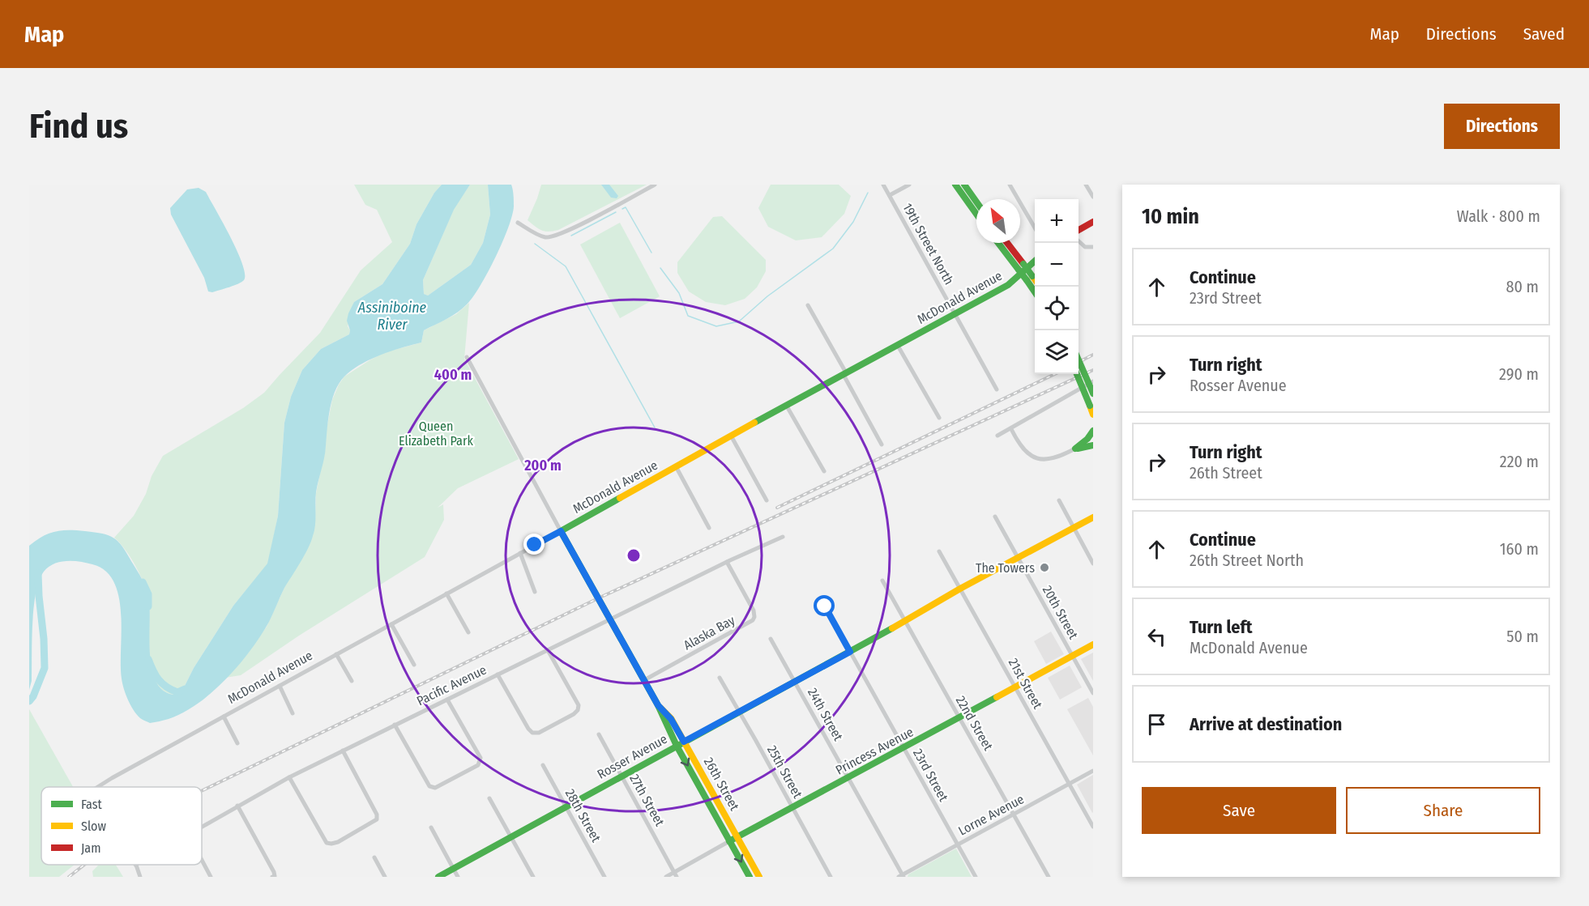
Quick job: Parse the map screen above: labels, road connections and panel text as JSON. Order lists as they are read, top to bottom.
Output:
{
  "streets": {
    "street": [
      "19th Street North",
      "McDonald Avenue",
      "20th Street",
      "Alaska Bay",
      "21st Street",
      "Pacific Avenue",
      "24th Street",
      "22nd Street",
      "Princess Avenue",
      "Rosser Avenue",
      "25th Street",
      "23rd Street",
      "26th Street",
      "27th Street",
      "Lorne Avenue",
      "28th Street"
    ]
  },
  "crossings": [
    ["19th Street North", "McDonald Avenue"],
    ["McDonald Avenue", "26th Street"],
    ["20th Street", "Princess Avenue"],
    ["20th Street", "Rosser Avenue"],
    ["Alaska Bay", "Pacific Avenue"],
    ["Alaska Bay", "26th Street"],
    ["21st Street", "Princess Avenue"],
    ["21st Street", "Rosser Avenue"],
    ["21st Street", "Lorne Avenue"],
    ["Pacific Avenue", "26th Street"],
    ["24th Street", "Princess Avenue"],
    ["24th Street", "Rosser Avenue"],
    ["24th Street", "Lorne Avenue"],
    ["22nd Street", "Princess Avenue"],
    ["22nd Street", "Rosser Avenue"],
    ["22nd Street", "Lorne Avenue"],
    ["Princess Avenue", "25th Street"],
    ["Princess Avenue", "23rd Street"],
    ["Princess Avenue", "26th Street"],
    ["Princess Avenue", "27th Street"],
    ["Rosser Avenue", "25th Street"],
    ["Rosser Avenue", "23rd Street"],
    ["Rosser Avenue", "26th Street"],
    ["Rosser Avenue", "27th Street"],
    ["Rosser Avenue", "28th Street"],
    ["23rd Street", "Lorne Avenue"]
  ],
  "water": ["Assiniboine River"],
  "parks": ["Queen Elizabeth Park"],
  "places": ["The Towers"],
  "legend": ["Fast", "Slow", "Jam"],
  "north": "top left",
  "page": {
    "header": "Map",
    "nav": ["Map", "Directions", "Saved"],
    "buttons": [
      "Directions",
      ["Save", "Share"]
    ],
    "title": "Find us",
    "heading": ["10 min", "Walk · 800 m"],
    "map_buttons": ["+", "−"],
    "list": [
      ["Continue", "23rd Street", "80 m"],
      ["Turn right", "Rosser Avenue", "290 m"],
      ["Turn right", "26th Street", "220 m"],
      ["Continue", "26th Street North", "160 m"],
      ["Turn left", "McDonald Avenue", "50 m"],
      "Arrive at destination"
    ]
  },
  "rings": ["400 m", "200 m"]
}
